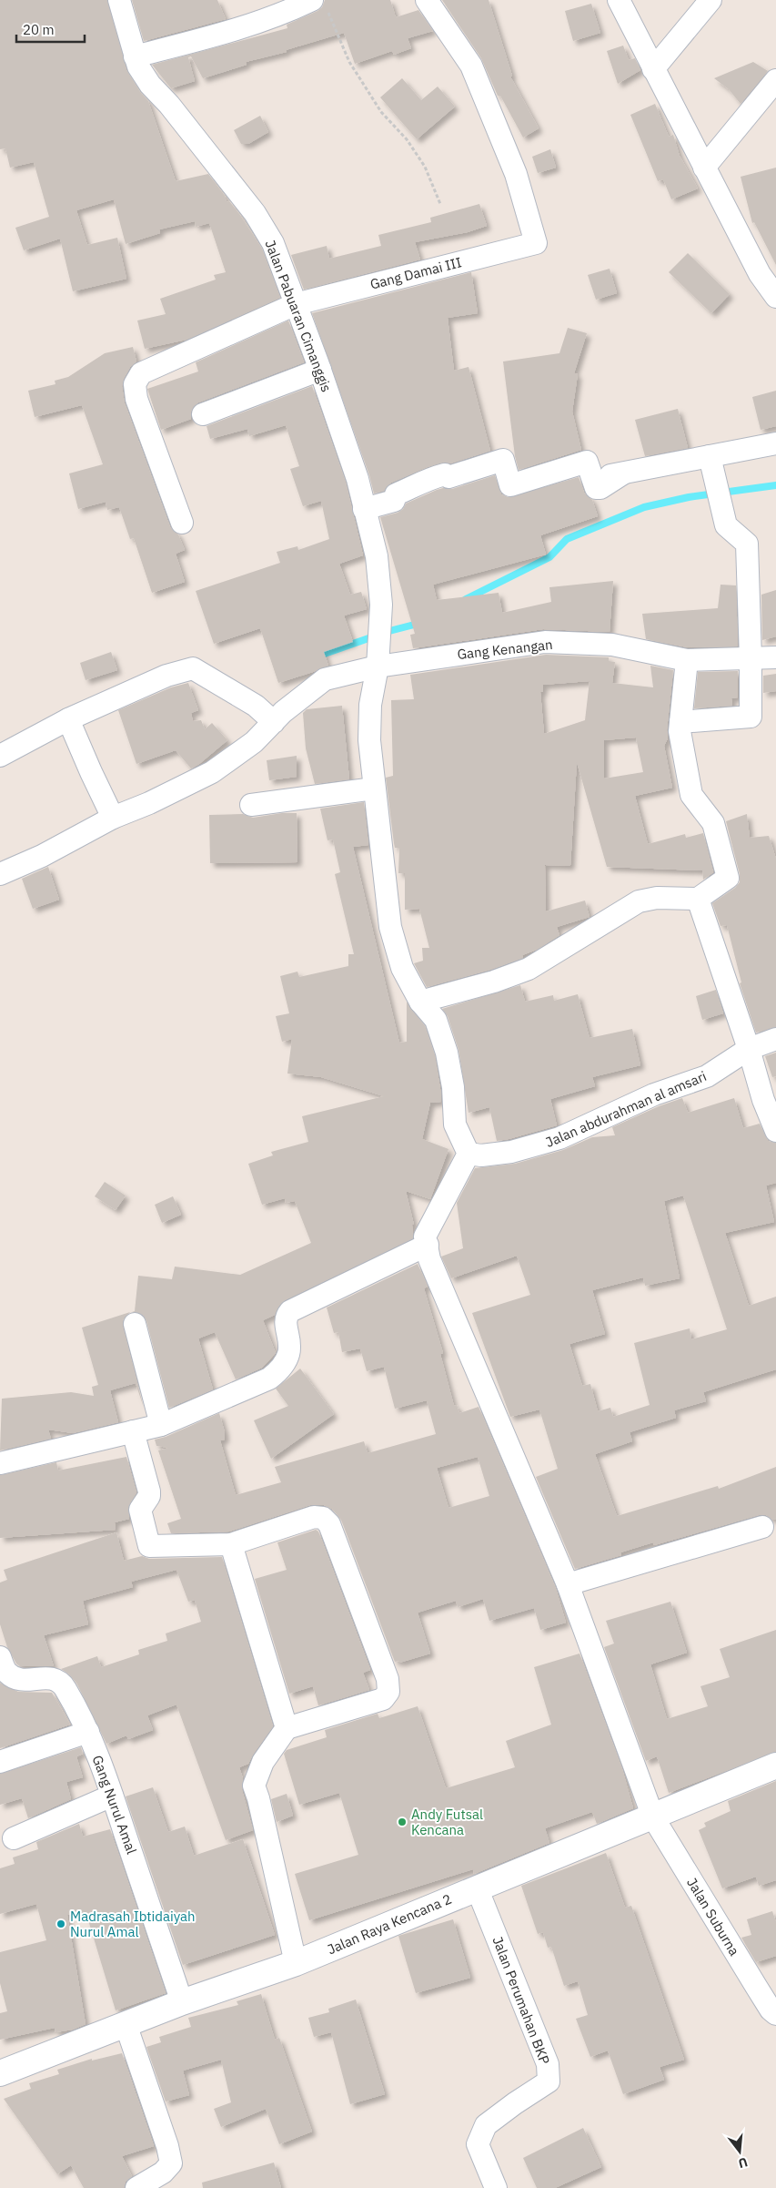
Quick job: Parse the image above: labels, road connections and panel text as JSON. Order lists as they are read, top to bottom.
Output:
{
  "streets": {
    "street": [
      "Gang Damai III",
      "Jalan Pabuaran Cimanggis",
      "Gang Kenangan",
      "Jalan abdurahman al amsari",
      "Gang Nurul Amal",
      "Jalan Suburna",
      "Jalan Raya Kencana 2",
      "Jalan Perumahan BKP"
    ]
  },
  "crossings": [
    ["Gang Damai III", "Jalan Pabuaran Cimanggis"],
    ["Jalan Pabuaran Cimanggis", "Gang Kenangan"],
    ["Jalan Pabuaran Cimanggis", "Jalan abdurahman al amsari"],
    ["Gang Nurul Amal", "Jalan Raya Kencana 2"],
    ["Jalan Suburna", "Jalan Raya Kencana 2"],
    ["Jalan Raya Kencana 2", "Jalan Perumahan BKP"]
  ],
  "places": ["Andy Futsal Kencana", "Madrasah Ibtidaiyah Nurul Amal"],
  "scale_bar": "20 m",
  "north": "bottom"
}
